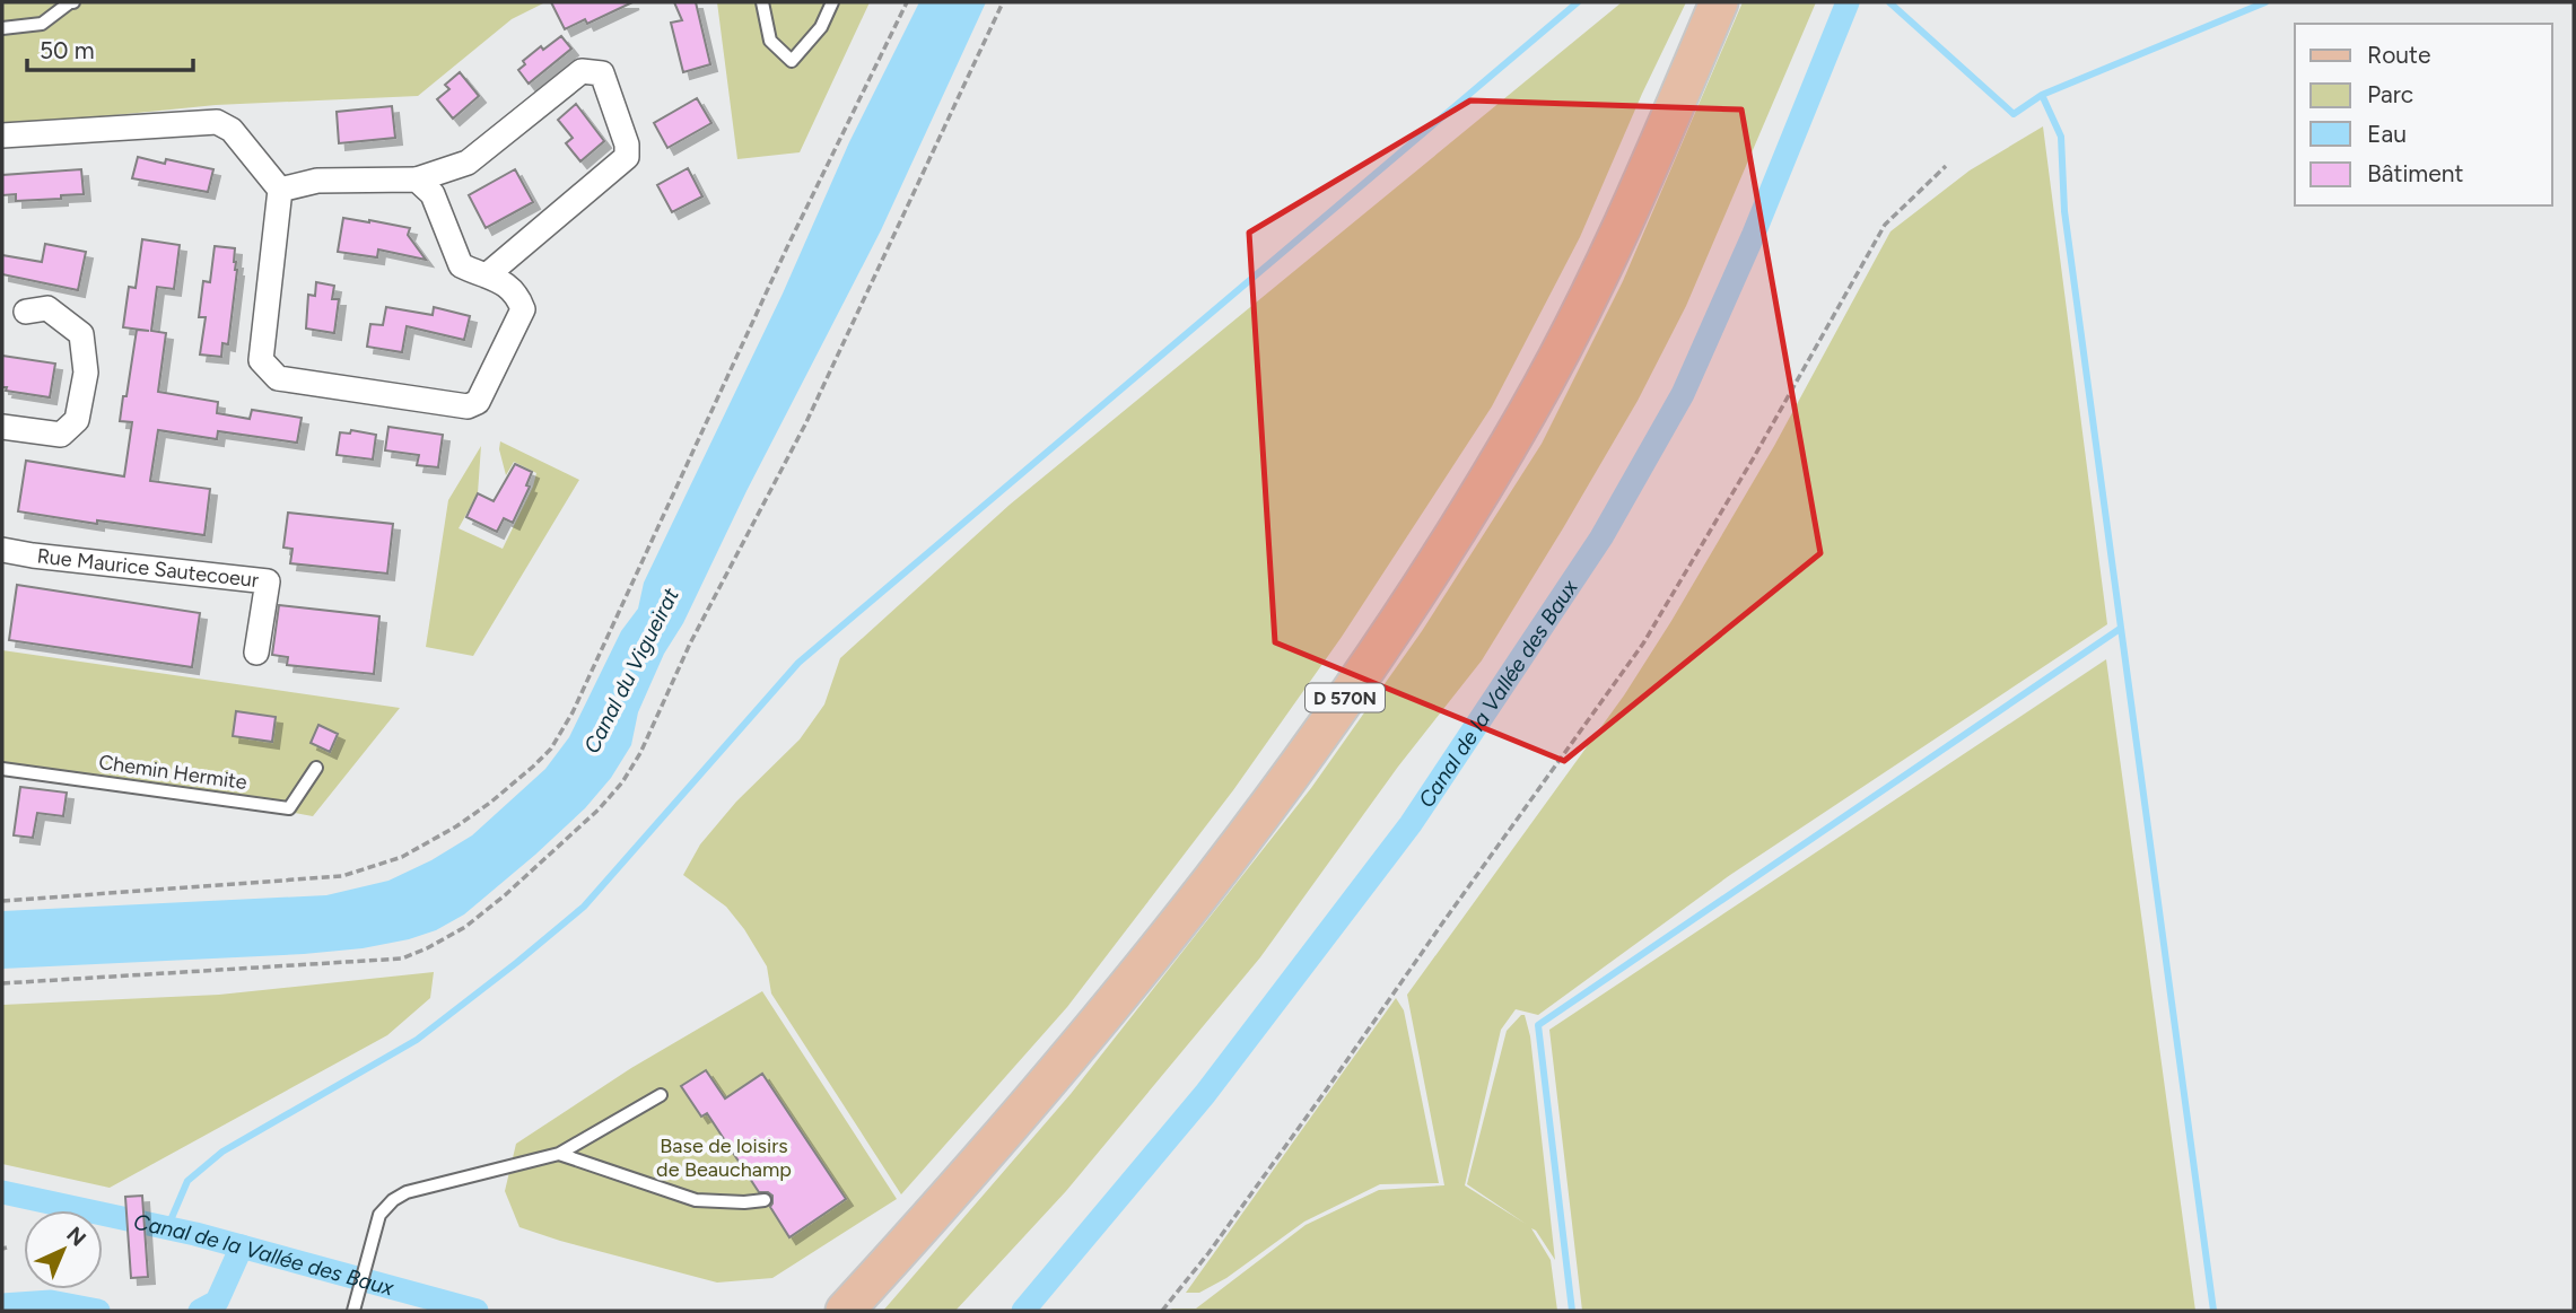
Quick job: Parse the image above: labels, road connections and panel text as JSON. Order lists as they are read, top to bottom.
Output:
{
  "streets": {
    "main road": ["D 570N"],
    "street": ["Rue Maurice Sautecoeur"],
    "lane": ["Chemin Hermite"]
  },
  "water": ["Canal du Vigueirat", "Canal de la Vallée des Baux"],
  "parks": ["Base de loisirs de Beauchamp"],
  "legend": [
    "Route",
    "Parc",
    "Eau",
    "Bâtiment"
  ],
  "scale_bar": "50 m",
  "north": "top right"
}
